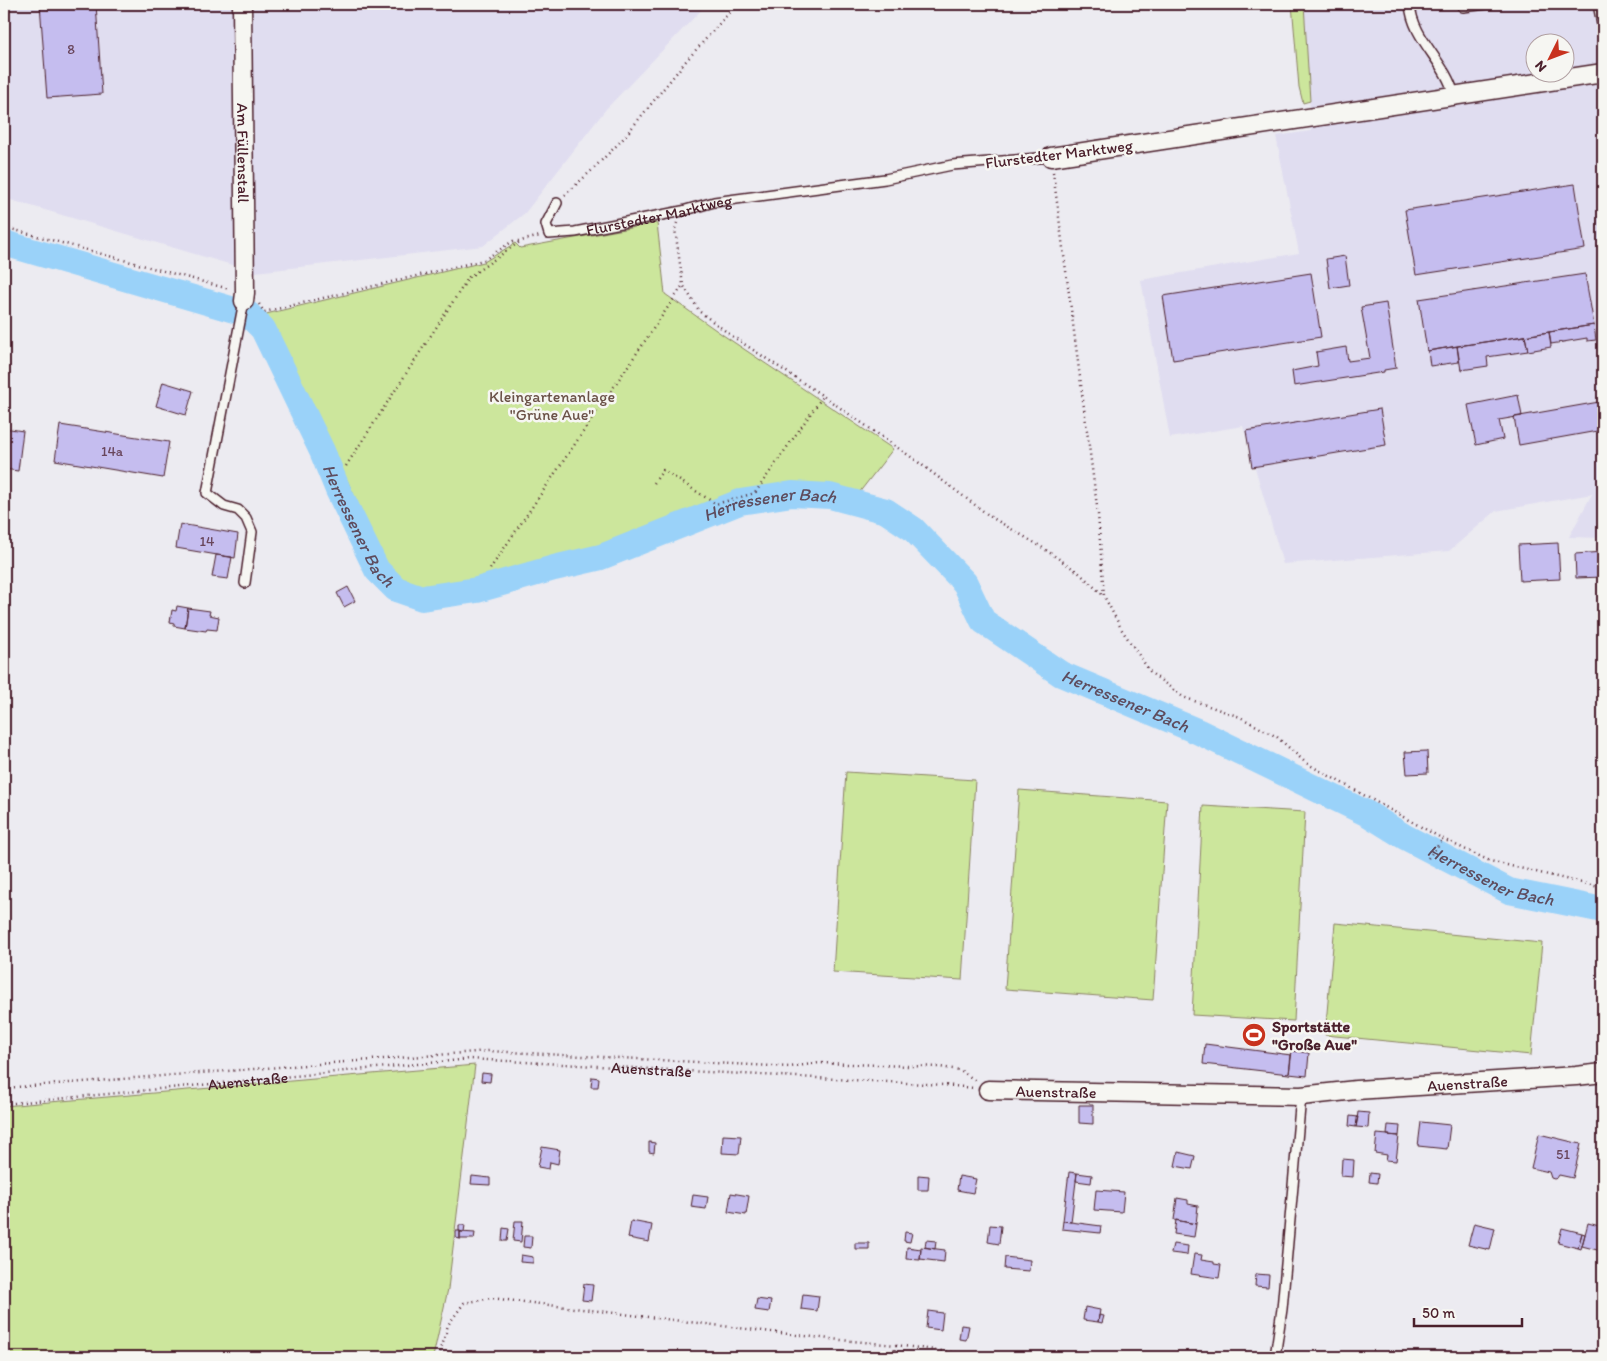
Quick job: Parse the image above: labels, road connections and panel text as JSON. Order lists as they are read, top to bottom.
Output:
{
  "streets": {
    "street": ["Am Füllenstall", "Flurstedter Marktweg", "Auenstraße"]
  },
  "water": ["Herressener Bach"],
  "parks": ["Kleingartenanlage \"Grüne Aue\""],
  "places": {
    "sports": ["Sportstätte \"Große Aue\""]
  },
  "house_numbers": [
    "8",
    "14a",
    "14",
    "51"
  ],
  "scale_bar": "50 m",
  "north": "bottom left"
}
